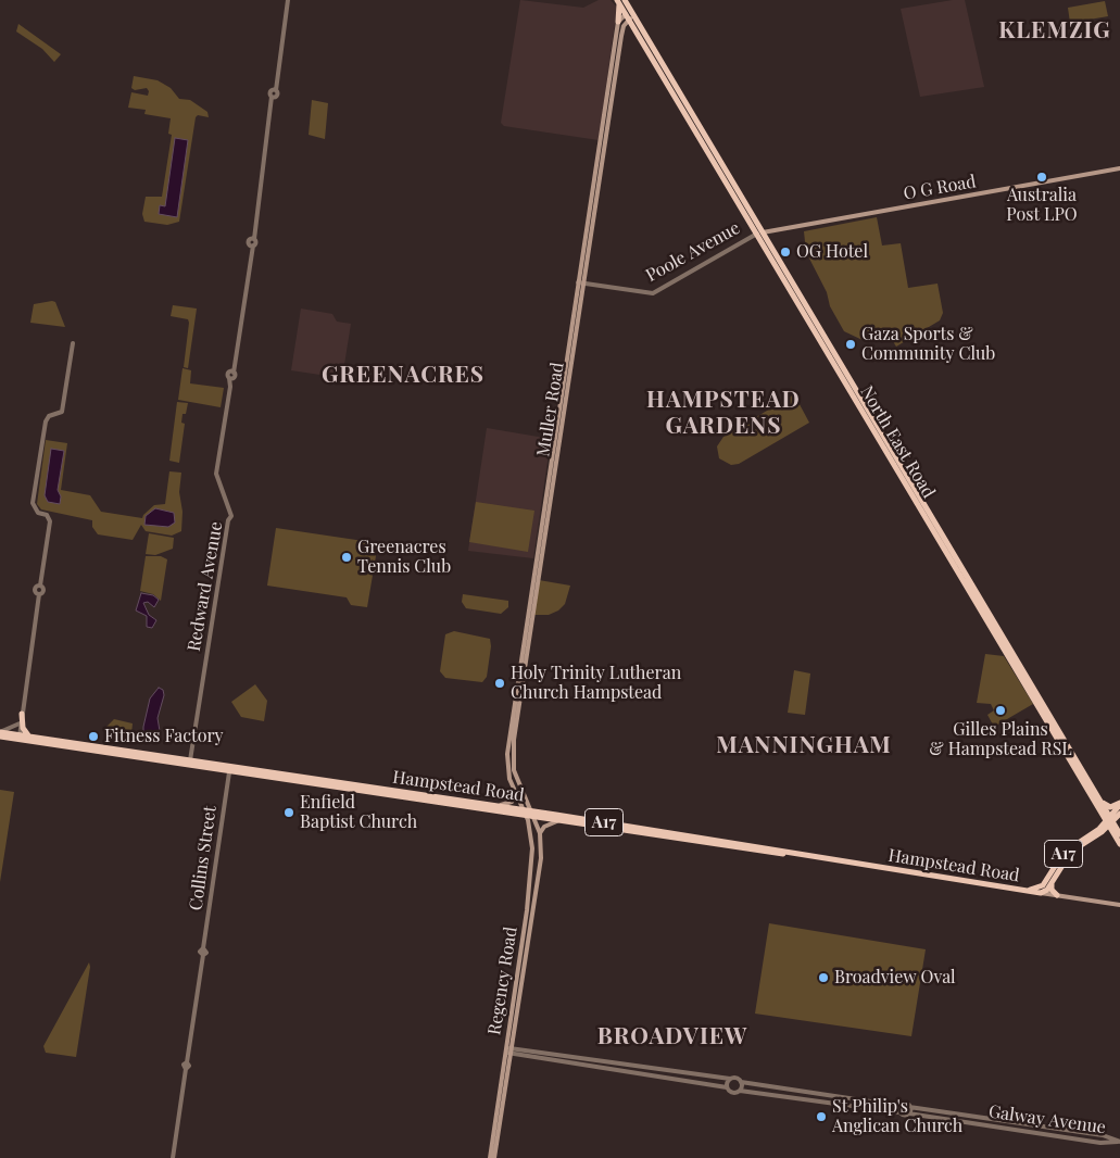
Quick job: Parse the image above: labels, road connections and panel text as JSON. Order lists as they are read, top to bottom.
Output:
{
  "streets": {
    "highway": ["North East Road", "Hampstead Road", "A17"],
    "main road": ["O G Road", "Muller Road", "Regency Road"],
    "street": [
      "Poole Avenue",
      "Redward Avenue",
      "Collins Street",
      "Galway Avenue"
    ]
  },
  "crossings": [
    ["O G Road", "Poole Avenue"],
    ["O G Road", "North East Road"],
    ["Poole Avenue", "Muller Road"],
    ["Poole Avenue", "North East Road"],
    ["Muller Road", "North East Road"],
    ["Muller Road", "Hampstead Road"],
    ["Muller Road", "Regency Road"],
    ["North East Road", "A17"],
    ["Redward Avenue", "Hampstead Road"],
    ["Hampstead Road", "A17"],
    ["Hampstead Road", "Collins Street"],
    ["Hampstead Road", "Regency Road"]
  ],
  "districts": [
    "KLEMZIG",
    "GREENACRES",
    "HAMPSTEAD GARDENS",
    "MANNINGHAM",
    "BROADVIEW"
  ],
  "places": [
    "Australia Post LPO",
    "OG Hotel",
    "Gaza Sports & Community Club",
    "Greenacres Tennis Club",
    "Holy Trinity Lutheran Church Hampstead",
    "Gilles Plains & Hampstead RSL",
    "Fitness Factory",
    "Enfield Baptist Church",
    "Broadview Oval",
    "St Philip's Anglican Church"
  ]
}
